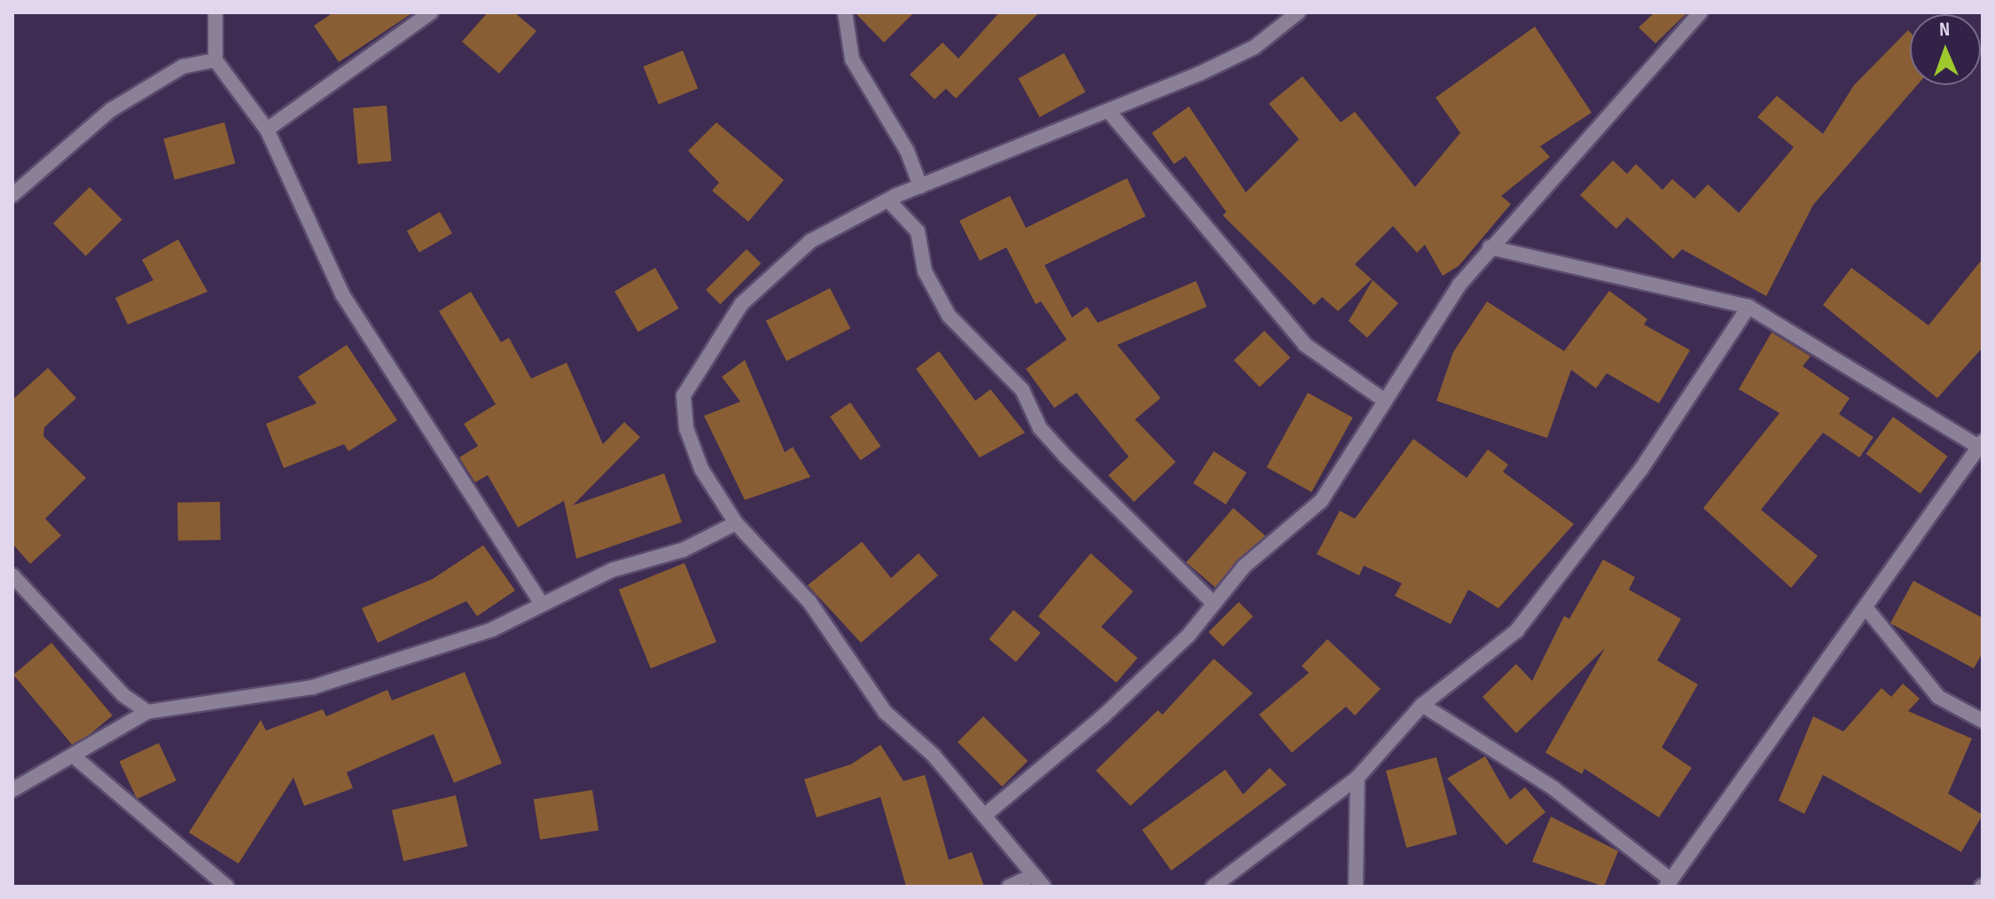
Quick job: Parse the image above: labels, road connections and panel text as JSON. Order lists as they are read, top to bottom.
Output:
{
  "north": "top"
}
